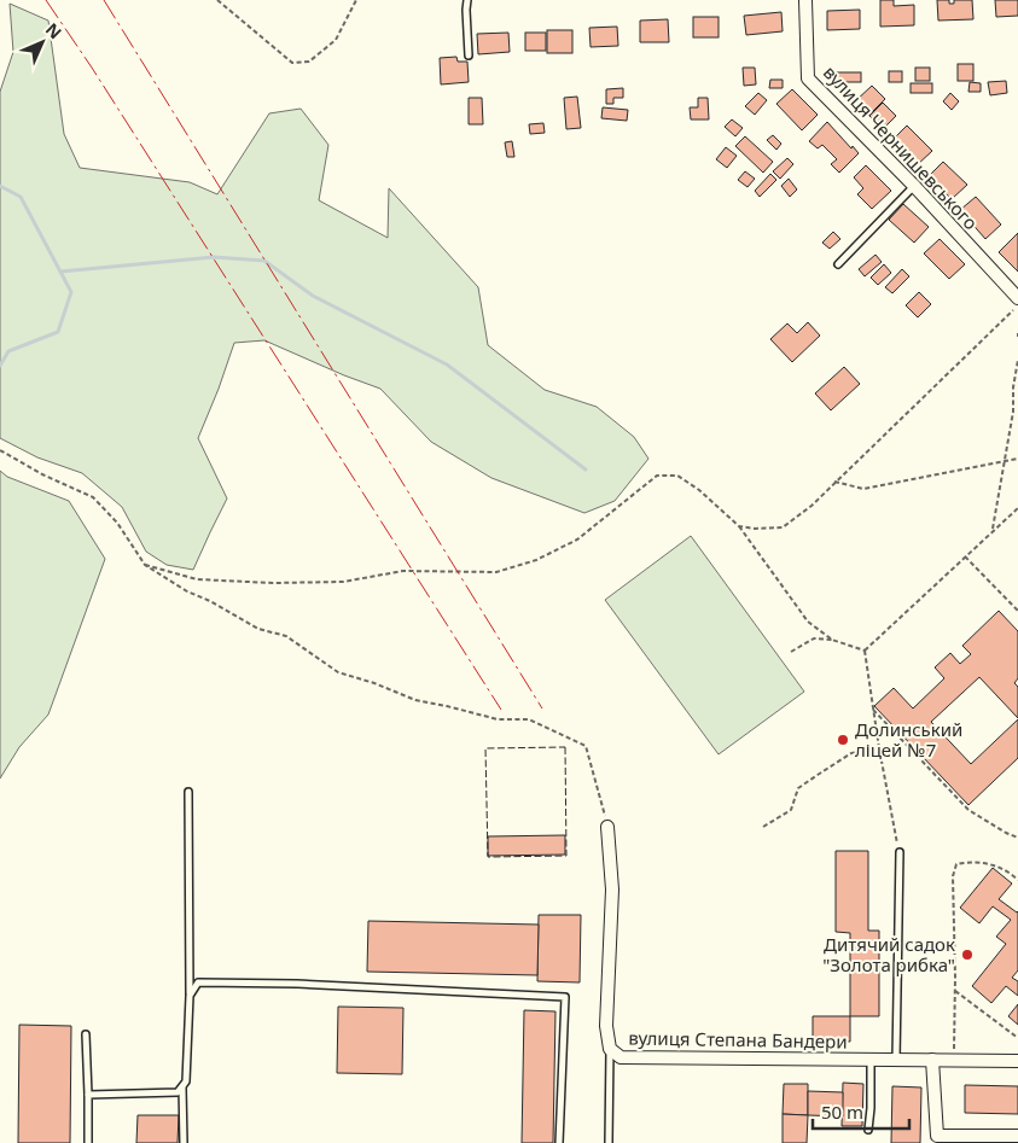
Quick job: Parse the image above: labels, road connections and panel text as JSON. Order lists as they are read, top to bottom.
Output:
{
  "streets": {
    "street": ["вулиця Чернишевського", "вулиця Степана Бандери"]
  },
  "places": ["Долинський ліцей №7", "Дитячий садок \"Золота рибка\""],
  "scale_bar": "50 m",
  "north": "top right"
}
